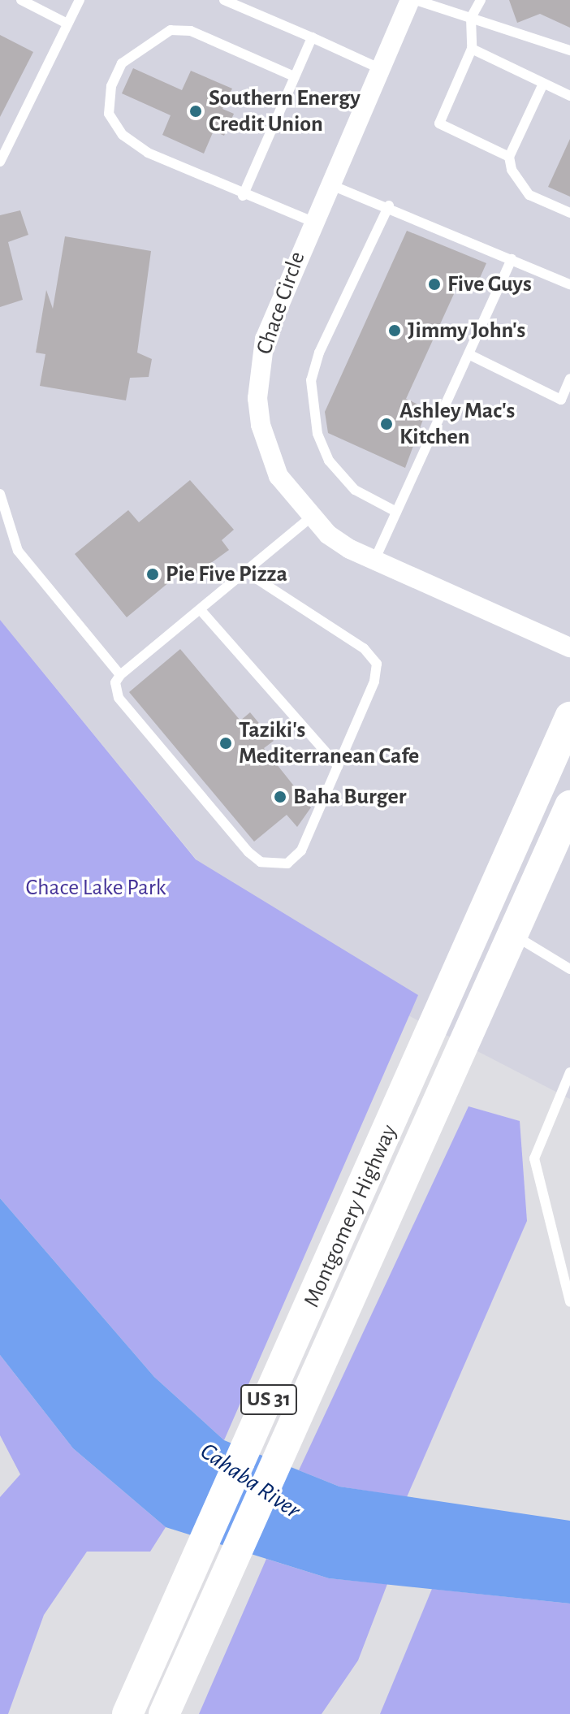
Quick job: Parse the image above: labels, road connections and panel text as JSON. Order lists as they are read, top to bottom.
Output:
{
  "streets": {
    "main road": ["Montgomery Highway", "US 31"],
    "street": ["Chace Circle"]
  },
  "water": ["Cahaba River"],
  "parks": ["Chace Lake Park"],
  "places": [
    "Southern Energy Credit Union",
    "Five Guys",
    "Jimmy John's",
    "Ashley Mac's Kitchen",
    "Pie Five Pizza",
    "Taziki's Mediterranean Cafe",
    "Baha Burger"
  ]
}
